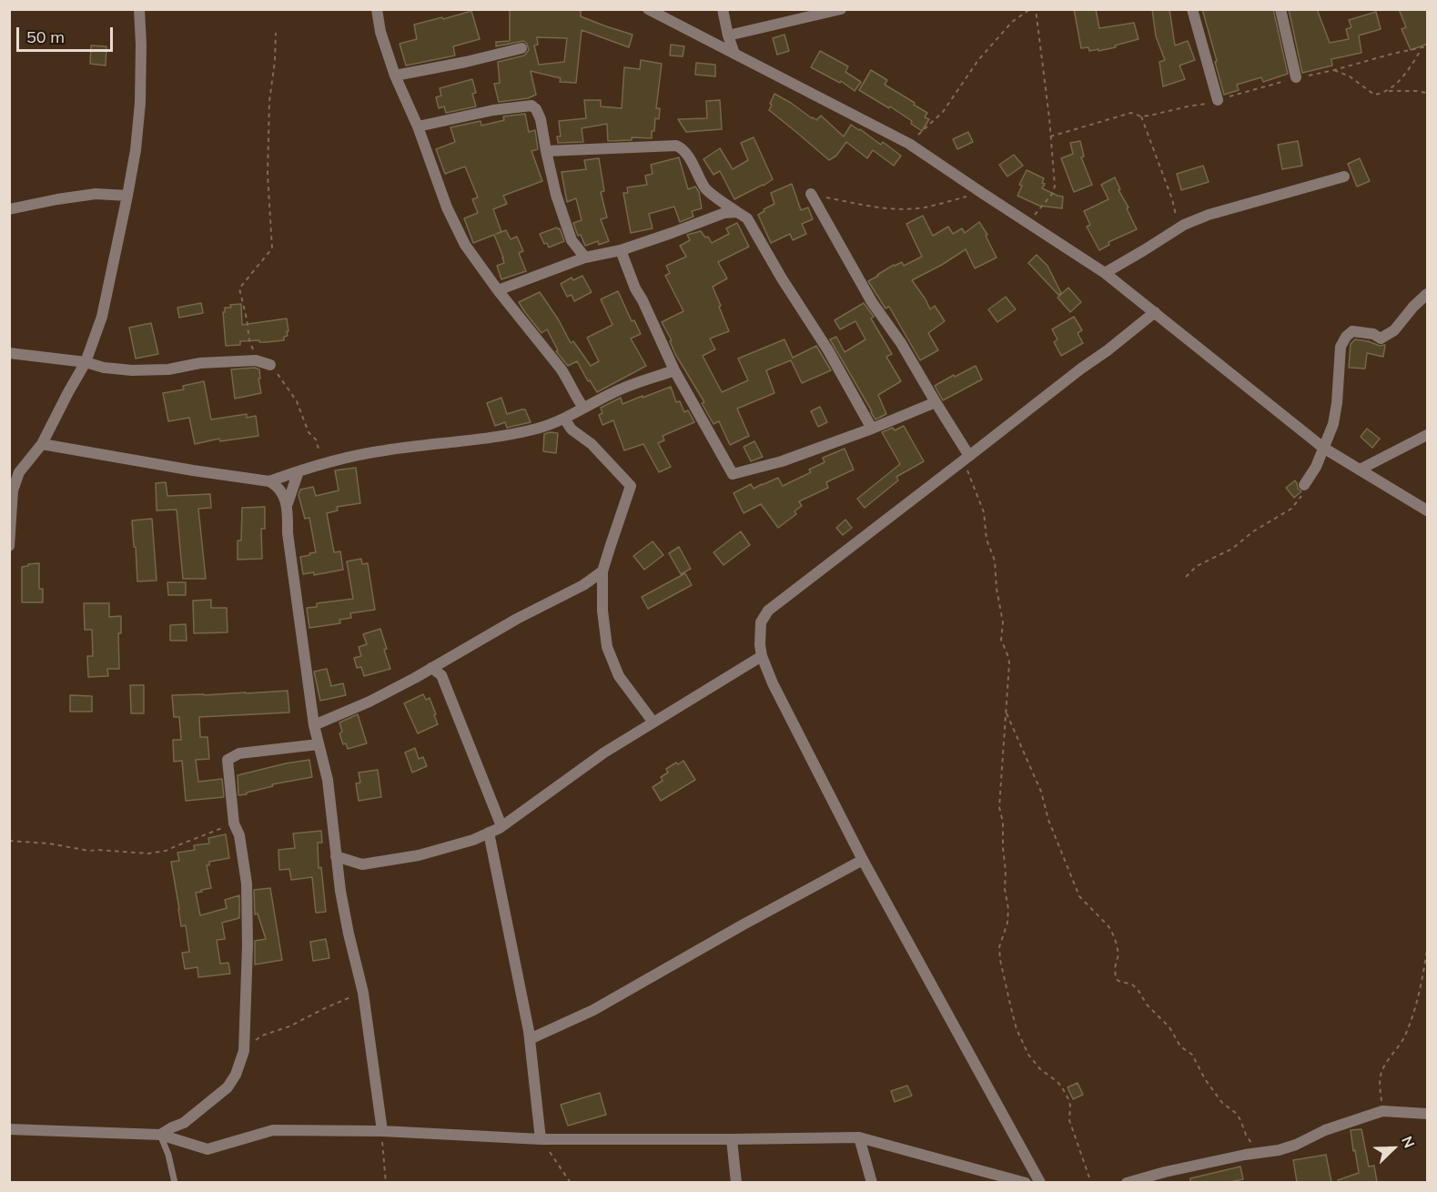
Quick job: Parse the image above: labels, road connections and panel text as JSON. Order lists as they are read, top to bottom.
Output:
{
  "scale_bar": "50 m",
  "north": "top right"
}
